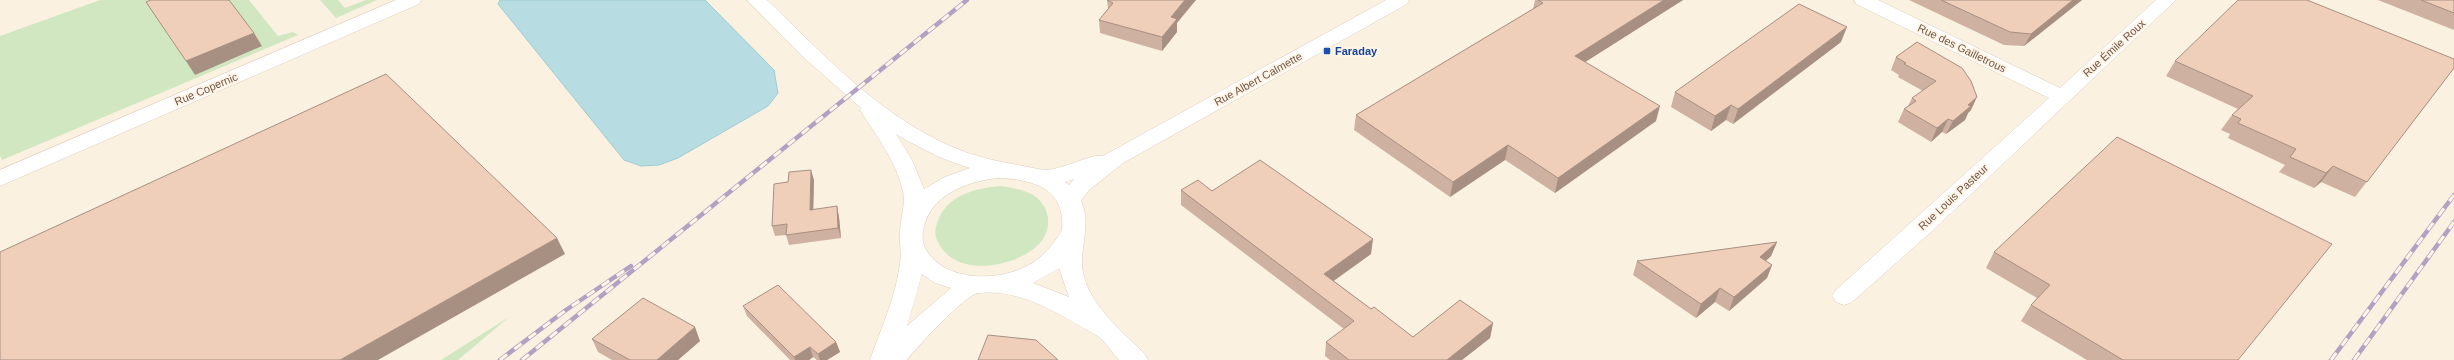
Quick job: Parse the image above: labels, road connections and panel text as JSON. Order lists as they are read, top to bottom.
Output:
{
  "streets": {
    "street": [
      "Rue des Gailletrous",
      "Rue Émile Roux",
      "Rue Albert Calmette",
      "Rue Copernic",
      "Rue Louis Pasteur"
    ]
  },
  "crossings": [
    ["Rue des Gailletrous", "Rue Émile Roux"],
    ["Rue des Gailletrous", "Rue Louis Pasteur"],
    ["Rue Émile Roux", "Rue Louis Pasteur"]
  ],
  "places": {
    "transit": ["Faraday"]
  }
}
